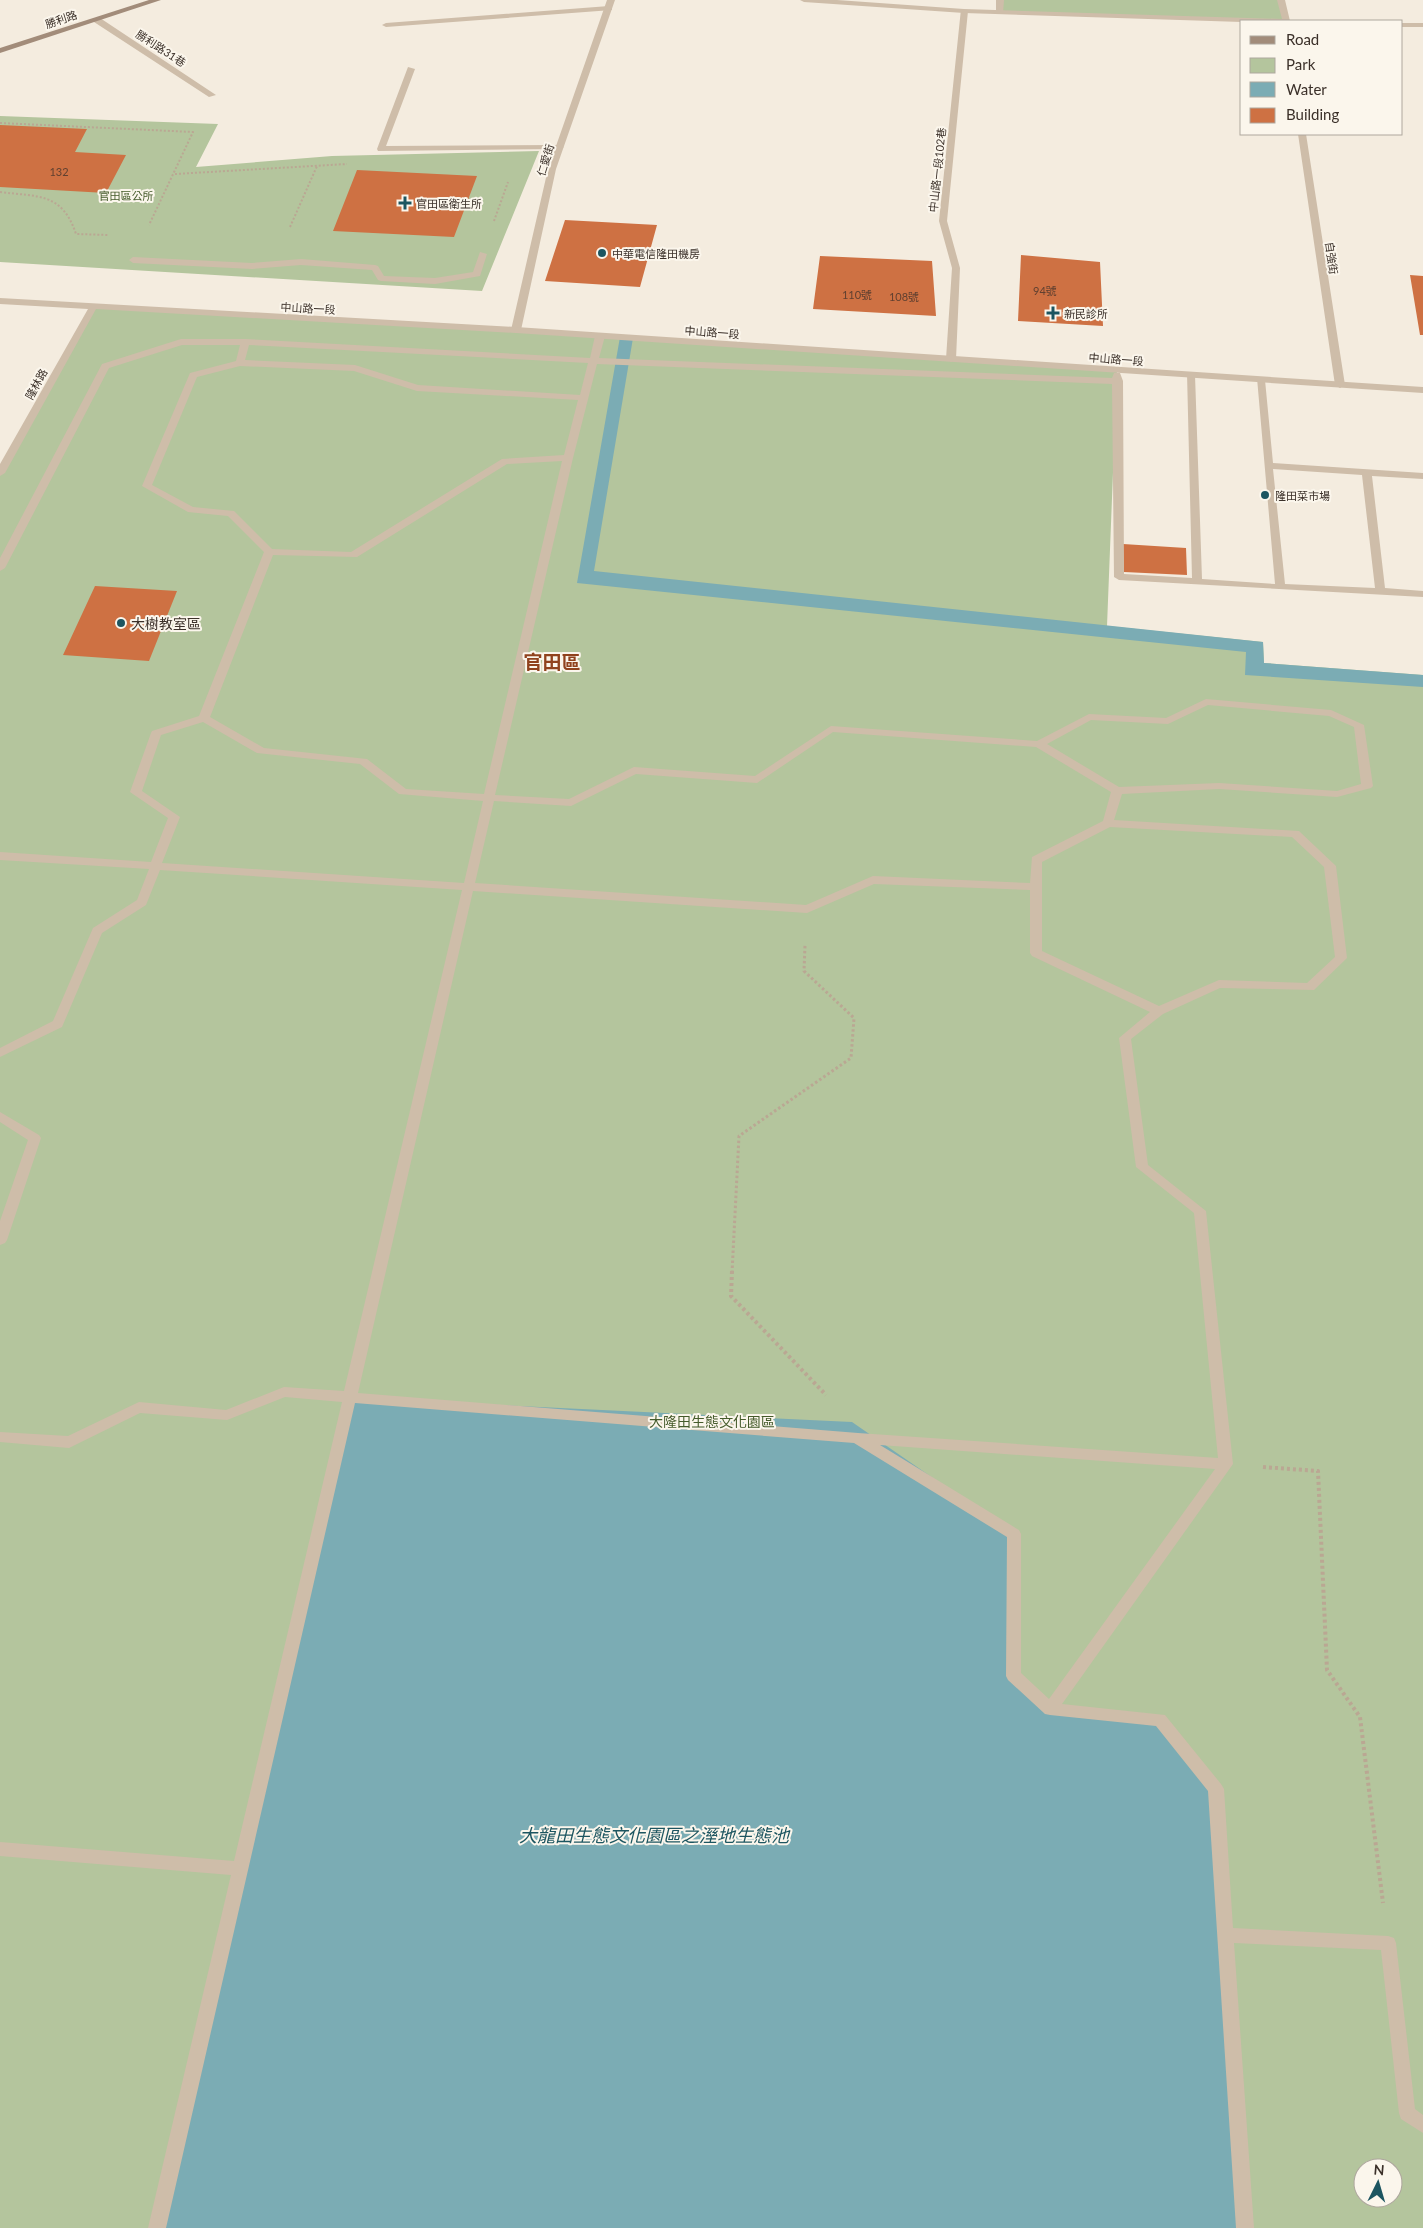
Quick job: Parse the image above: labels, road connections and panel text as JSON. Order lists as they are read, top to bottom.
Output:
{
  "streets": {
    "main road": ["勝利路"],
    "street": [
      "勝利路31巷",
      "仁愛街",
      "中山路一段102巷",
      "自強街",
      "中山路一段",
      "隆林路"
    ]
  },
  "crossings": [
    ["勝利路", "勝利路31巷"],
    ["仁愛街", "中山路一段"],
    ["中山路一段102巷", "中山路一段"],
    ["自強街", "中山路一段"],
    ["中山路一段", "隆林路"]
  ],
  "districts": ["官田區"],
  "water": ["大龍田生態文化園區之溼地生態池"],
  "parks": ["官田區公所", "大隆田生態文化園區"],
  "places": {
    "health": ["官田區衛生所", "新民診所"],
    "other": ["中華電信隆田機房", "隆田菜市場", "大樹教室區"]
  },
  "house_numbers": [
    "132",
    "94號",
    "110號",
    "108號"
  ],
  "legend": [
    "Road",
    "Park",
    "Water",
    "Building"
  ],
  "north": "top"
}
